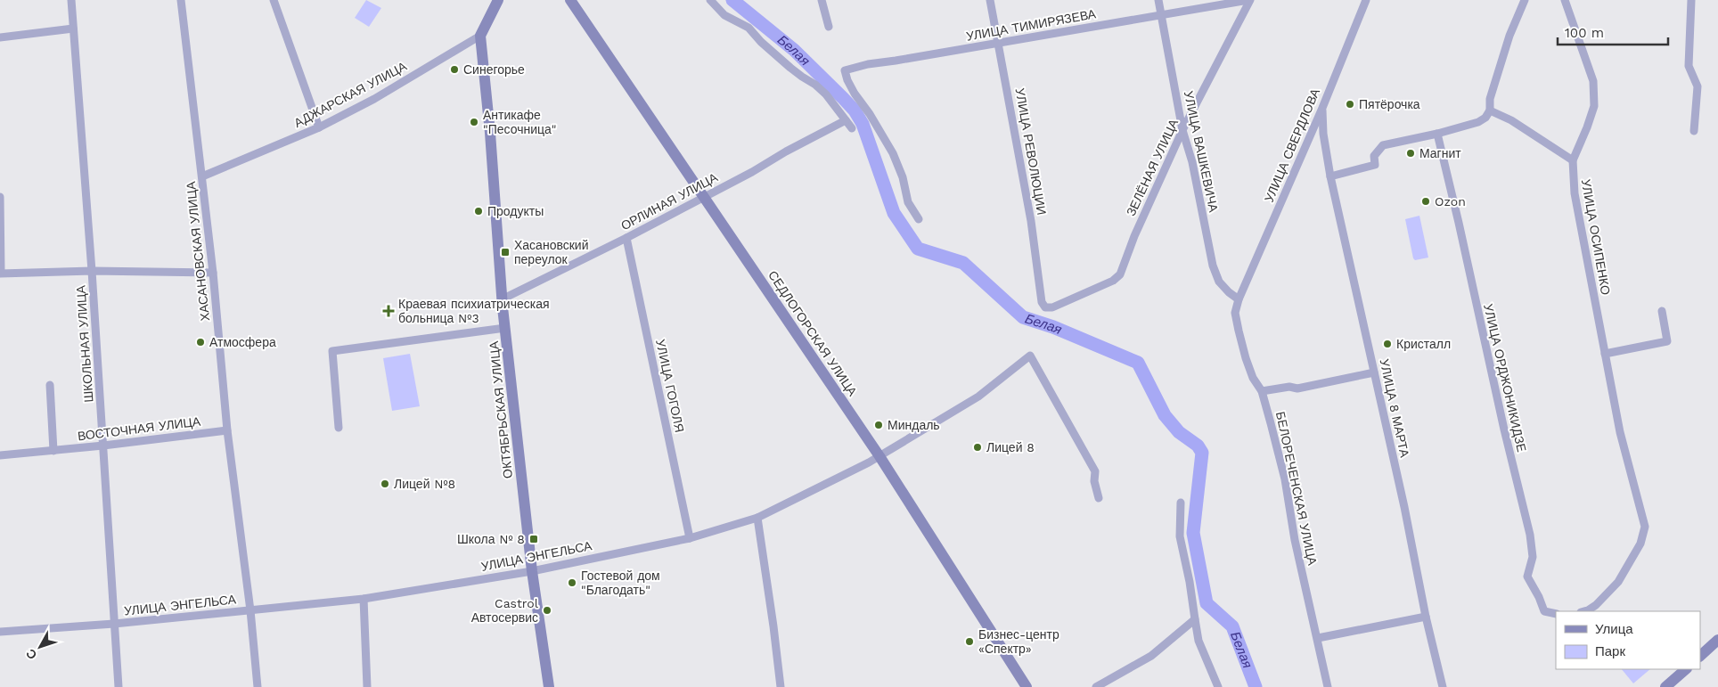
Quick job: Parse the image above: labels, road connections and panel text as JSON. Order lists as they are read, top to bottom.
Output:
{
  "streets": {
    "street": [
      "УЛИЦА ТИМИРЯЗЕВА",
      "АДЖАРСКАЯ УЛИЦА",
      "УЛИЦА СВЕРДЛОВА",
      "УЛИЦА РЕВОЛЮЦИИ",
      "УЛИЦА ВАШКЕВИЧА",
      "ЗЕЛЁНАЯ УЛИЦА",
      "ОРЛИНАЯ УЛИЦА",
      "УЛИЦА ОСИПЕНКО",
      "ХАСАНОВСКАЯ УЛИЦА",
      "СЕДЛОГОРСКАЯ УЛИЦА",
      "ШКОЛЬНАЯ УЛИЦА",
      "УЛИЦА ОРДЖОНИКИДЗЕ",
      "УЛИЦА ГОГОЛЯ",
      "УЛИЦА 8 МАРТА",
      "ОКТЯБРЬСКАЯ УЛИЦА",
      "ВОСТОЧНАЯ УЛИЦА",
      "БЕЛОРЕЧЕНСКАЯ УЛИЦА",
      "УЛИЦА ЭНГЕЛЬСА"
    ]
  },
  "crossings": [
    ["УЛИЦА ТИМИРЯЗЕВА", "УЛИЦА РЕВОЛЮЦИИ"],
    ["УЛИЦА ТИМИРЯЗЕВА", "УЛИЦА ВАШКЕВИЧА"],
    ["УЛИЦА ТИМИРЯЗЕВА", "ЗЕЛЁНАЯ УЛИЦА"],
    ["АДЖАРСКАЯ УЛИЦА", "ХАСАНОВСКАЯ УЛИЦА"],
    ["АДЖАРСКАЯ УЛИЦА", "ОКТЯБРЬСКАЯ УЛИЦА"],
    ["УЛИЦА СВЕРДЛОВА", "УЛИЦА ВАШКЕВИЧА"],
    ["УЛИЦА СВЕРДЛОВА", "УЛИЦА 8 МАРТА"],
    ["УЛИЦА СВЕРДЛОВА", "БЕЛОРЕЧЕНСКАЯ УЛИЦА"],
    ["УЛИЦА РЕВОЛЮЦИИ", "ЗЕЛЁНАЯ УЛИЦА"],
    ["УЛИЦА ВАШКЕВИЧА", "ЗЕЛЁНАЯ УЛИЦА"],
    ["УЛИЦА ВАШКЕВИЧА", "БЕЛОРЕЧЕНСКАЯ УЛИЦА"],
    ["ОРЛИНАЯ УЛИЦА", "СЕДЛОГОРСКАЯ УЛИЦА"],
    ["ОРЛИНАЯ УЛИЦА", "УЛИЦА ГОГОЛЯ"],
    ["ОРЛИНАЯ УЛИЦА", "ОКТЯБРЬСКАЯ УЛИЦА"],
    ["ХАСАНОВСКАЯ УЛИЦА", "ВОСТОЧНАЯ УЛИЦА"],
    ["ХАСАНОВСКАЯ УЛИЦА", "УЛИЦА ЭНГЕЛЬСА"],
    ["СЕДЛОГОРСКАЯ УЛИЦА", "УЛИЦА ЭНГЕЛЬСА"],
    ["ШКОЛЬНАЯ УЛИЦА", "ВОСТОЧНАЯ УЛИЦА"],
    ["ШКОЛЬНАЯ УЛИЦА", "УЛИЦА ЭНГЕЛЬСА"],
    ["УЛИЦА ГОГОЛЯ", "УЛИЦА ЭНГЕЛЬСА"],
    ["ОКТЯБРЬСКАЯ УЛИЦА", "УЛИЦА ЭНГЕЛЬСА"]
  ],
  "water": ["Белая"],
  "places": {
    "other": [
      "Синегорье",
      "Пятёрочка",
      "Антикафе \"Песочница\"",
      "Магнит",
      "Ozon",
      "Продукты",
      "Атмосфера",
      "Кристалл",
      "Миндаль",
      "Лицей 8",
      "Лицей №8",
      "Гостевой дом \"Благодать\"",
      "Castrol Автосервис",
      "Бизнес-центр «Спектр»"
    ],
    "transit": ["Хасановский переулок", "Школа № 8"],
    "health": ["Краевая психиатрическая больница №3"]
  },
  "legend": ["Улица", "Парк"],
  "scale_bar": "100 m",
  "north": "bottom left"
}
